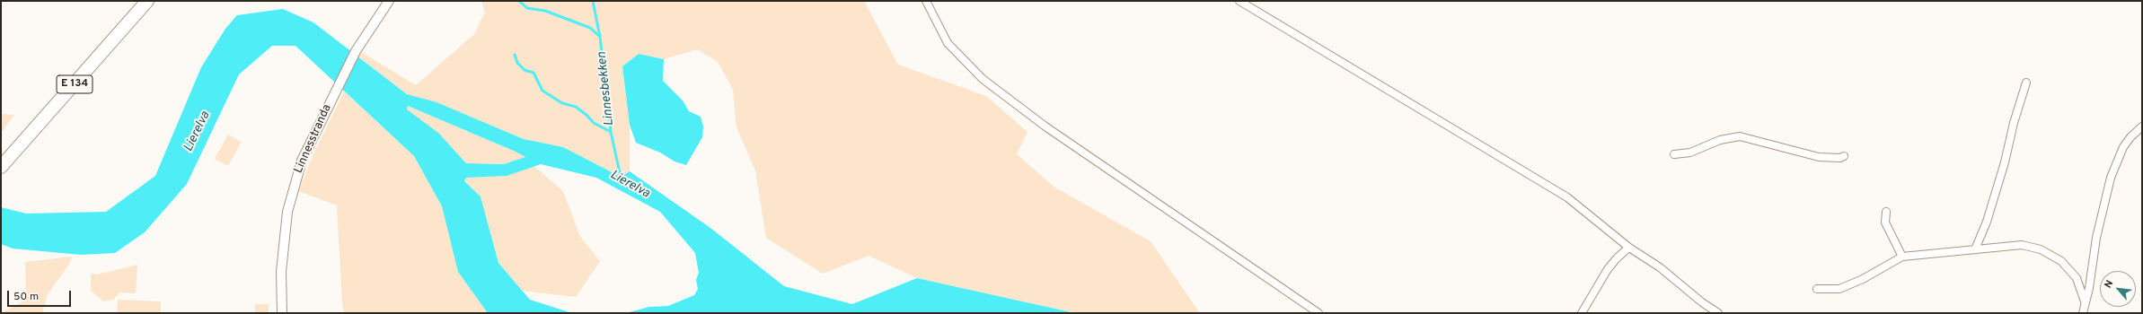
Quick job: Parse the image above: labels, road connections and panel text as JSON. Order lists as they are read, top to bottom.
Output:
{
  "streets": {
    "highway": ["E 134"],
    "street": ["Linnesstranda"]
  },
  "water": ["Linnesbekken", "Lierelva"],
  "scale_bar": "50 m",
  "north": "top left"
}
